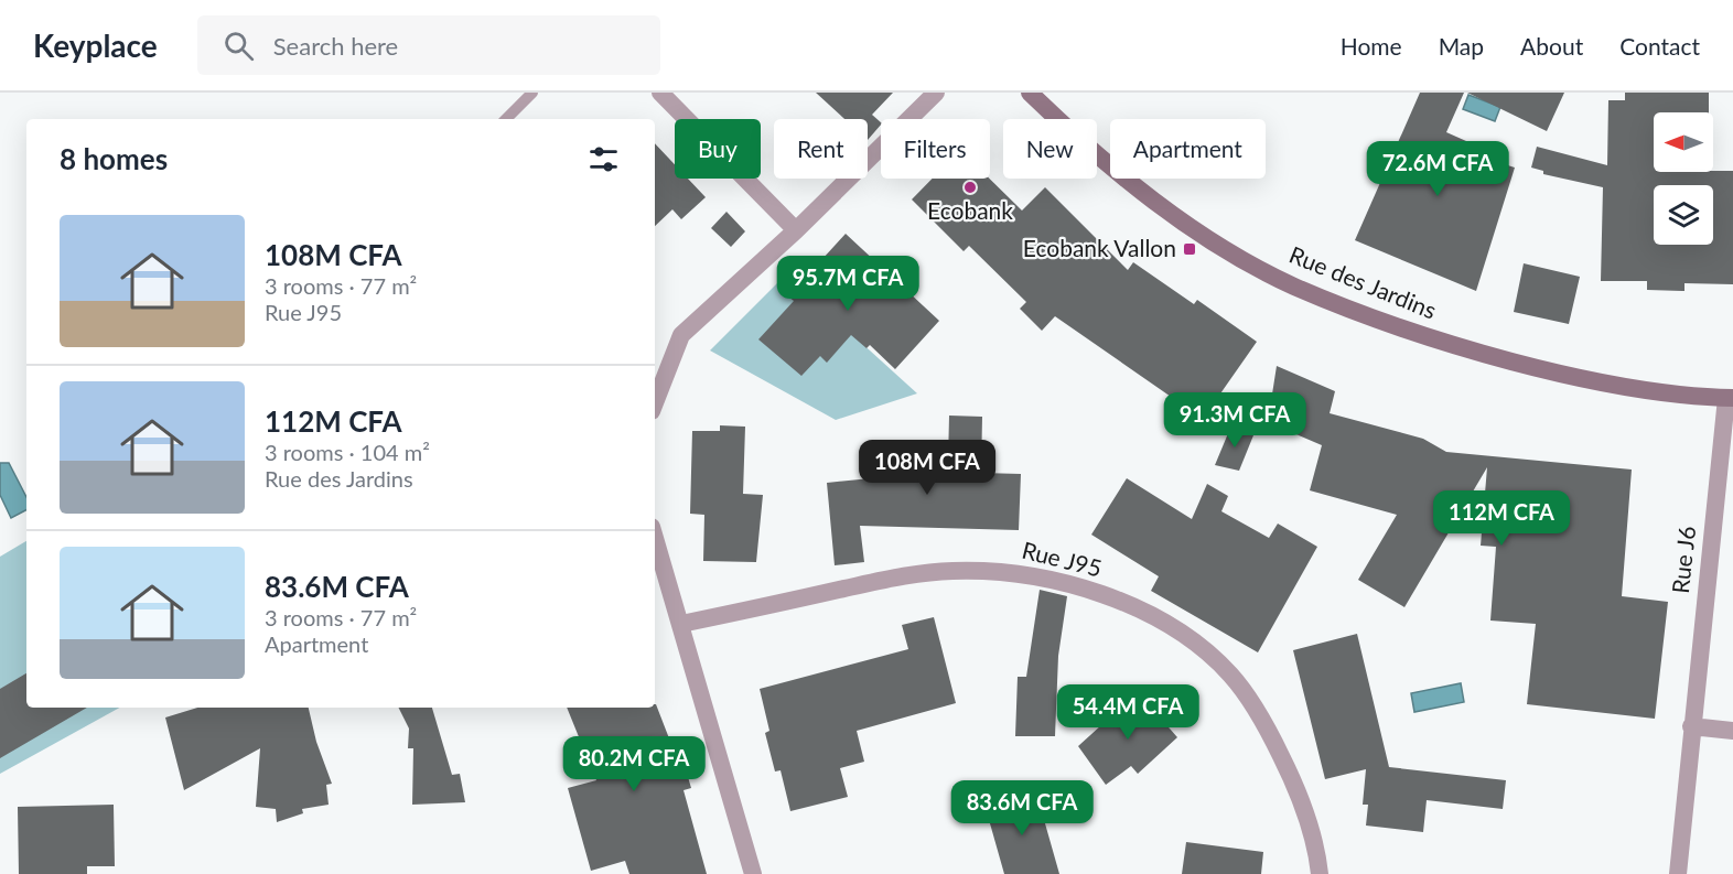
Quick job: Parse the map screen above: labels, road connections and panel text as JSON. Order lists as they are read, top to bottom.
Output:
{
  "streets": {
    "main road": ["Rue des Jardins"],
    "street": ["Rue J95", "Rue J6"]
  },
  "crossings": [
    ["Rue des Jardins", "Rue J6"]
  ],
  "places": {
    "other": ["Ecobank"],
    "transit": ["Ecobank Vallon"]
  },
  "north": "left",
  "page": {
    "header": "Keyplace",
    "search": "Search here",
    "nav": [
      "Home",
      "Map",
      "About",
      "Contact"
    ],
    "chip": [
      "Buy",
      "Rent",
      "Filters",
      "New",
      "Apartment"
    ],
    "heading": "8 homes",
    "price": [
      "72.6M CFA",
      "95.7M CFA",
      "91.3M CFA",
      "108M CFA",
      "112M CFA",
      "54.4M CFA",
      "80.2M CFA",
      "83.6M CFA"
    ],
    "list": [
      {
        "name": "108M CFA",
        "note": "3 rooms · 77 m² · Rue J95"
      },
      {
        "name": "112M CFA",
        "note": "3 rooms · 104 m² · Rue des Jardins"
      },
      {
        "name": "83.6M CFA",
        "note": "3 rooms · 77 m² · Apartment"
      }
    ]
  }
}
